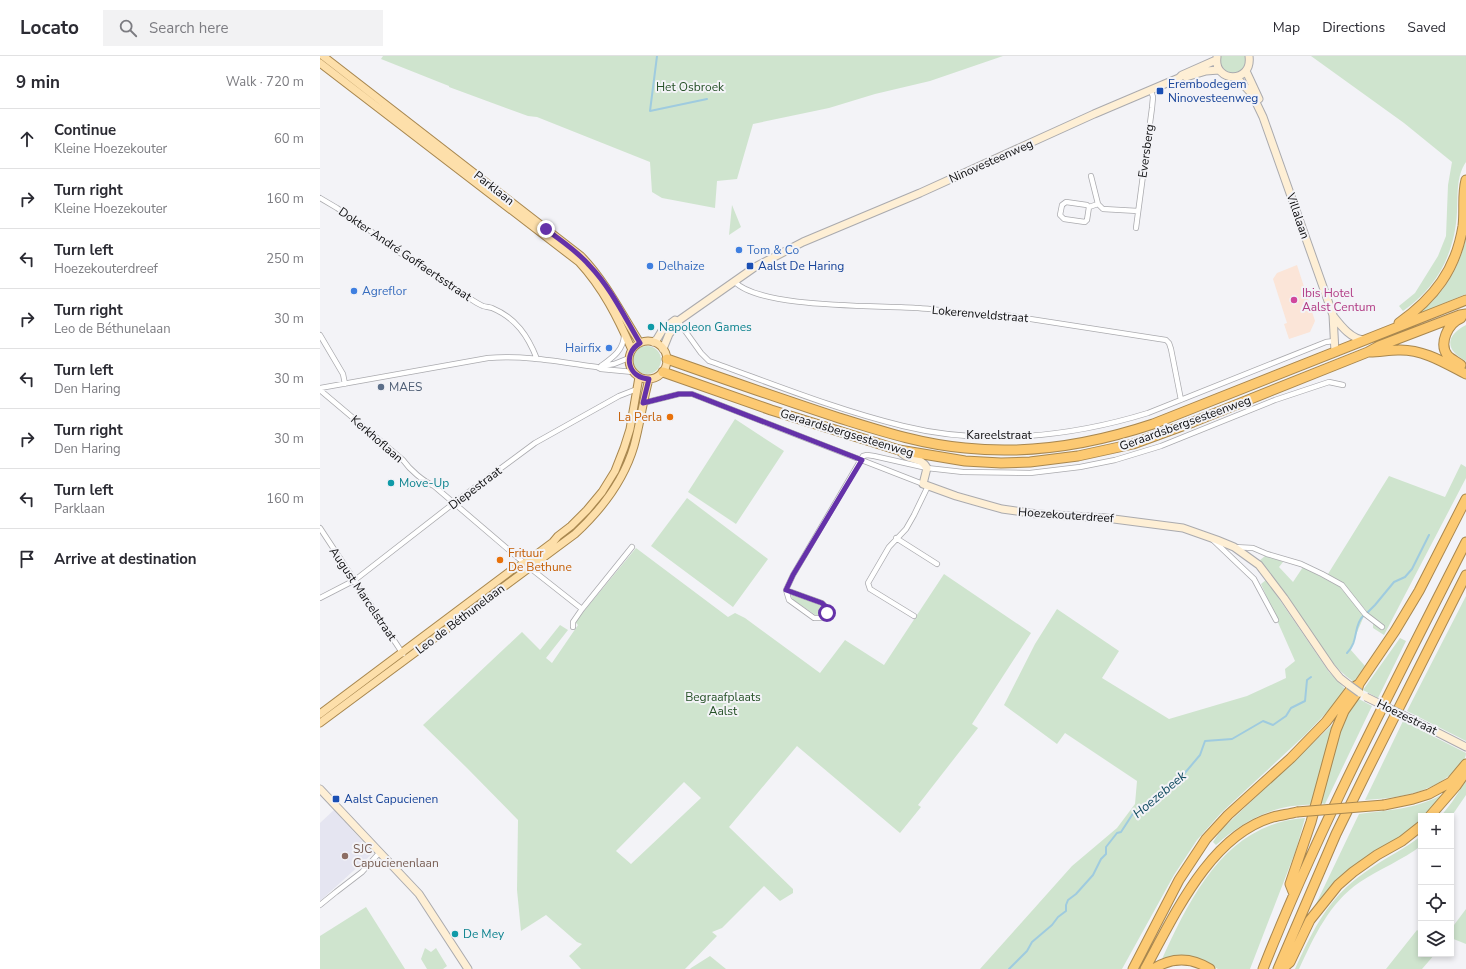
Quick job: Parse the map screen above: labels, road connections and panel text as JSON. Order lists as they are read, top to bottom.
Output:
{
  "streets": {
    "highway": ["Geraardsbergsesteenweg"],
    "main road": ["Parklaan", "Leo de Béthunelaan"],
    "street": [
      "Eversberg",
      "Ninovesteenweg",
      "Villalaan",
      "Dokter André Goffaertsstraat",
      "Lokerenveldstraat",
      "Kareelstraat",
      "Kerkhoflaan",
      "Diepestraat",
      "Hoezekouterdreef",
      "August Marcelstraat",
      "Hoezestraat"
    ]
  },
  "crossings": [
    ["Eversberg", "Ninovesteenweg"],
    ["Ninovesteenweg", "Parklaan"],
    ["Ninovesteenweg", "Lokerenveldstraat"],
    ["Ninovesteenweg", "Geraardsbergsesteenweg"],
    ["Ninovesteenweg", "Kareelstraat"],
    ["Ninovesteenweg", "Leo de Béthunelaan"],
    ["Parklaan", "Geraardsbergsesteenweg"],
    ["Parklaan", "Leo de Béthunelaan"],
    ["Villalaan", "Geraardsbergsesteenweg"],
    ["Villalaan", "Kareelstraat"],
    ["Lokerenveldstraat", "Kareelstraat"],
    ["Geraardsbergsesteenweg", "Leo de Béthunelaan"],
    ["Kerkhoflaan", "Diepestraat"],
    ["Kerkhoflaan", "Leo de Béthunelaan"],
    ["Diepestraat", "August Marcelstraat"],
    ["Diepestraat", "Leo de Béthunelaan"],
    ["Hoezekouterdreef", "Leo de Béthunelaan"],
    ["Hoezekouterdreef", "Hoezestraat"],
    ["August Marcelstraat", "Leo de Béthunelaan"]
  ],
  "water": ["Hoezebeek"],
  "parks": ["Het Osbroek", "Begraafplaats Aalst"],
  "places": {
    "transit": ["Erembodegem Ninovesteenweg", "Aalst De Haring", "Aalst Capucienen"],
    "other": [
      "Tom & Co",
      "Delhaize",
      "Agreflor",
      "Ibis Hotel Aalst Centum",
      "Napoleon Games",
      "Hairfix",
      "MAES",
      "La Perla",
      "Move-Up",
      "Frituur De Bethune",
      "SJC Capucienenlaan",
      "De Mey"
    ]
  },
  "page": {
    "header": "Locato",
    "search": "Search here",
    "nav": ["Map", "Directions", "Saved"],
    "heading": ["9 min", "Walk · 720 m"],
    "list": [
      ["Continue", "Kleine Hoezekouter", "60 m"],
      ["Turn right", "Kleine Hoezekouter", "160 m"],
      ["Turn left", "Hoezekouterdreef", "250 m"],
      ["Turn right", "Leo de Béthunelaan", "30 m"],
      ["Turn left", "Den Haring", "30 m"],
      ["Turn right", "Den Haring", "30 m"],
      ["Turn left", "Parklaan", "160 m"],
      "Arrive at destination"
    ],
    "map_buttons": ["+", "−"]
  }
}
